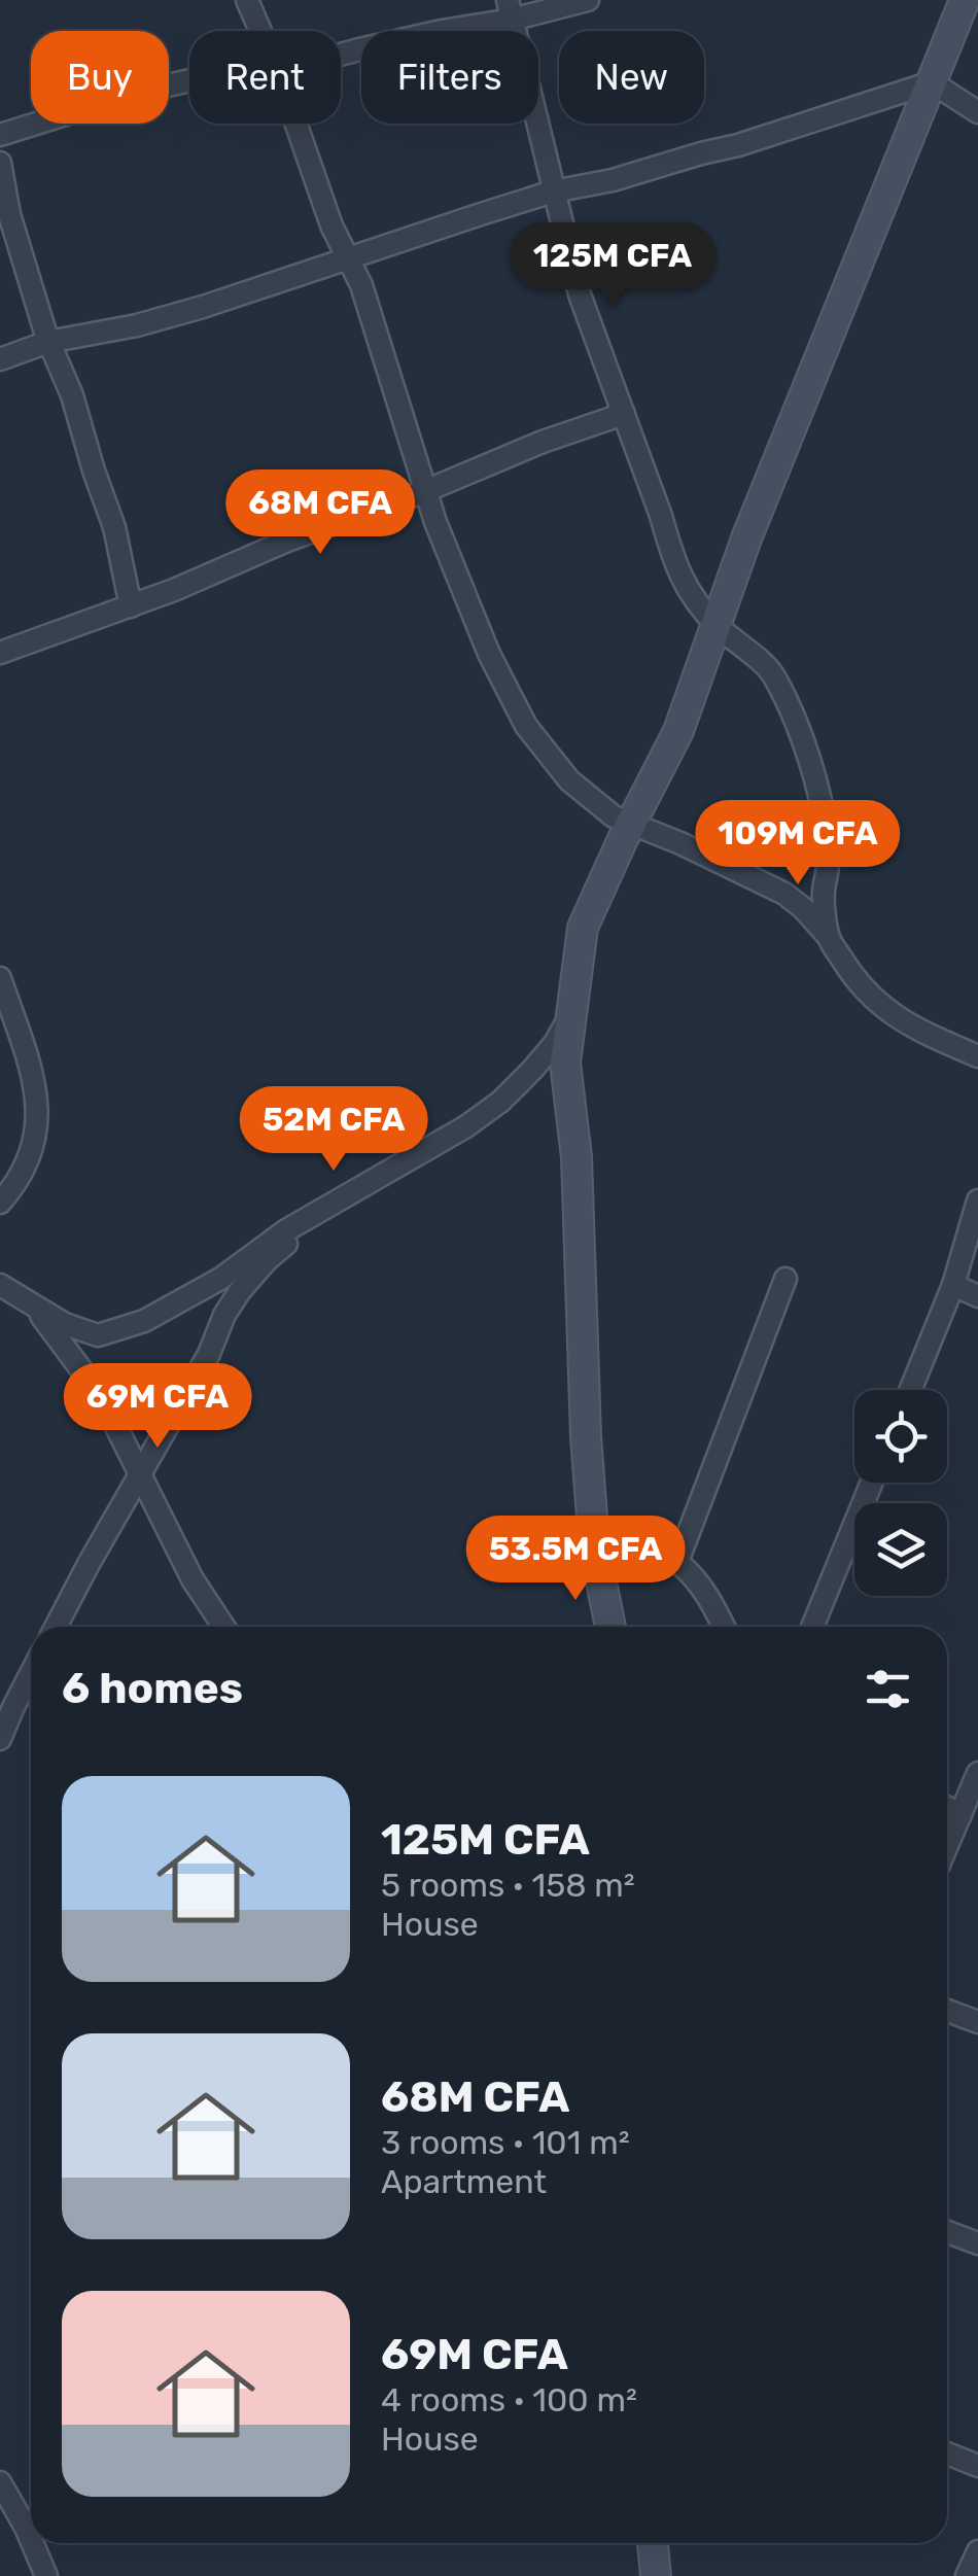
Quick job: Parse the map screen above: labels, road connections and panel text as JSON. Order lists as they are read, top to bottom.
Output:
{
  "page": {
    "chip": [
      "Buy",
      "Rent",
      "Filters",
      "New"
    ],
    "price": [
      "125M CFA",
      "68M CFA",
      "109M CFA",
      "52M CFA",
      "69M CFA",
      "53.5M CFA"
    ],
    "heading": "6 homes",
    "list": [
      {
        "name": "125M CFA",
        "note": "5 rooms · 158 m² · House"
      },
      {
        "name": "68M CFA",
        "note": "3 rooms · 101 m² · Apartment"
      },
      {
        "name": "69M CFA",
        "note": "4 rooms · 100 m² · House"
      }
    ]
  }
}
